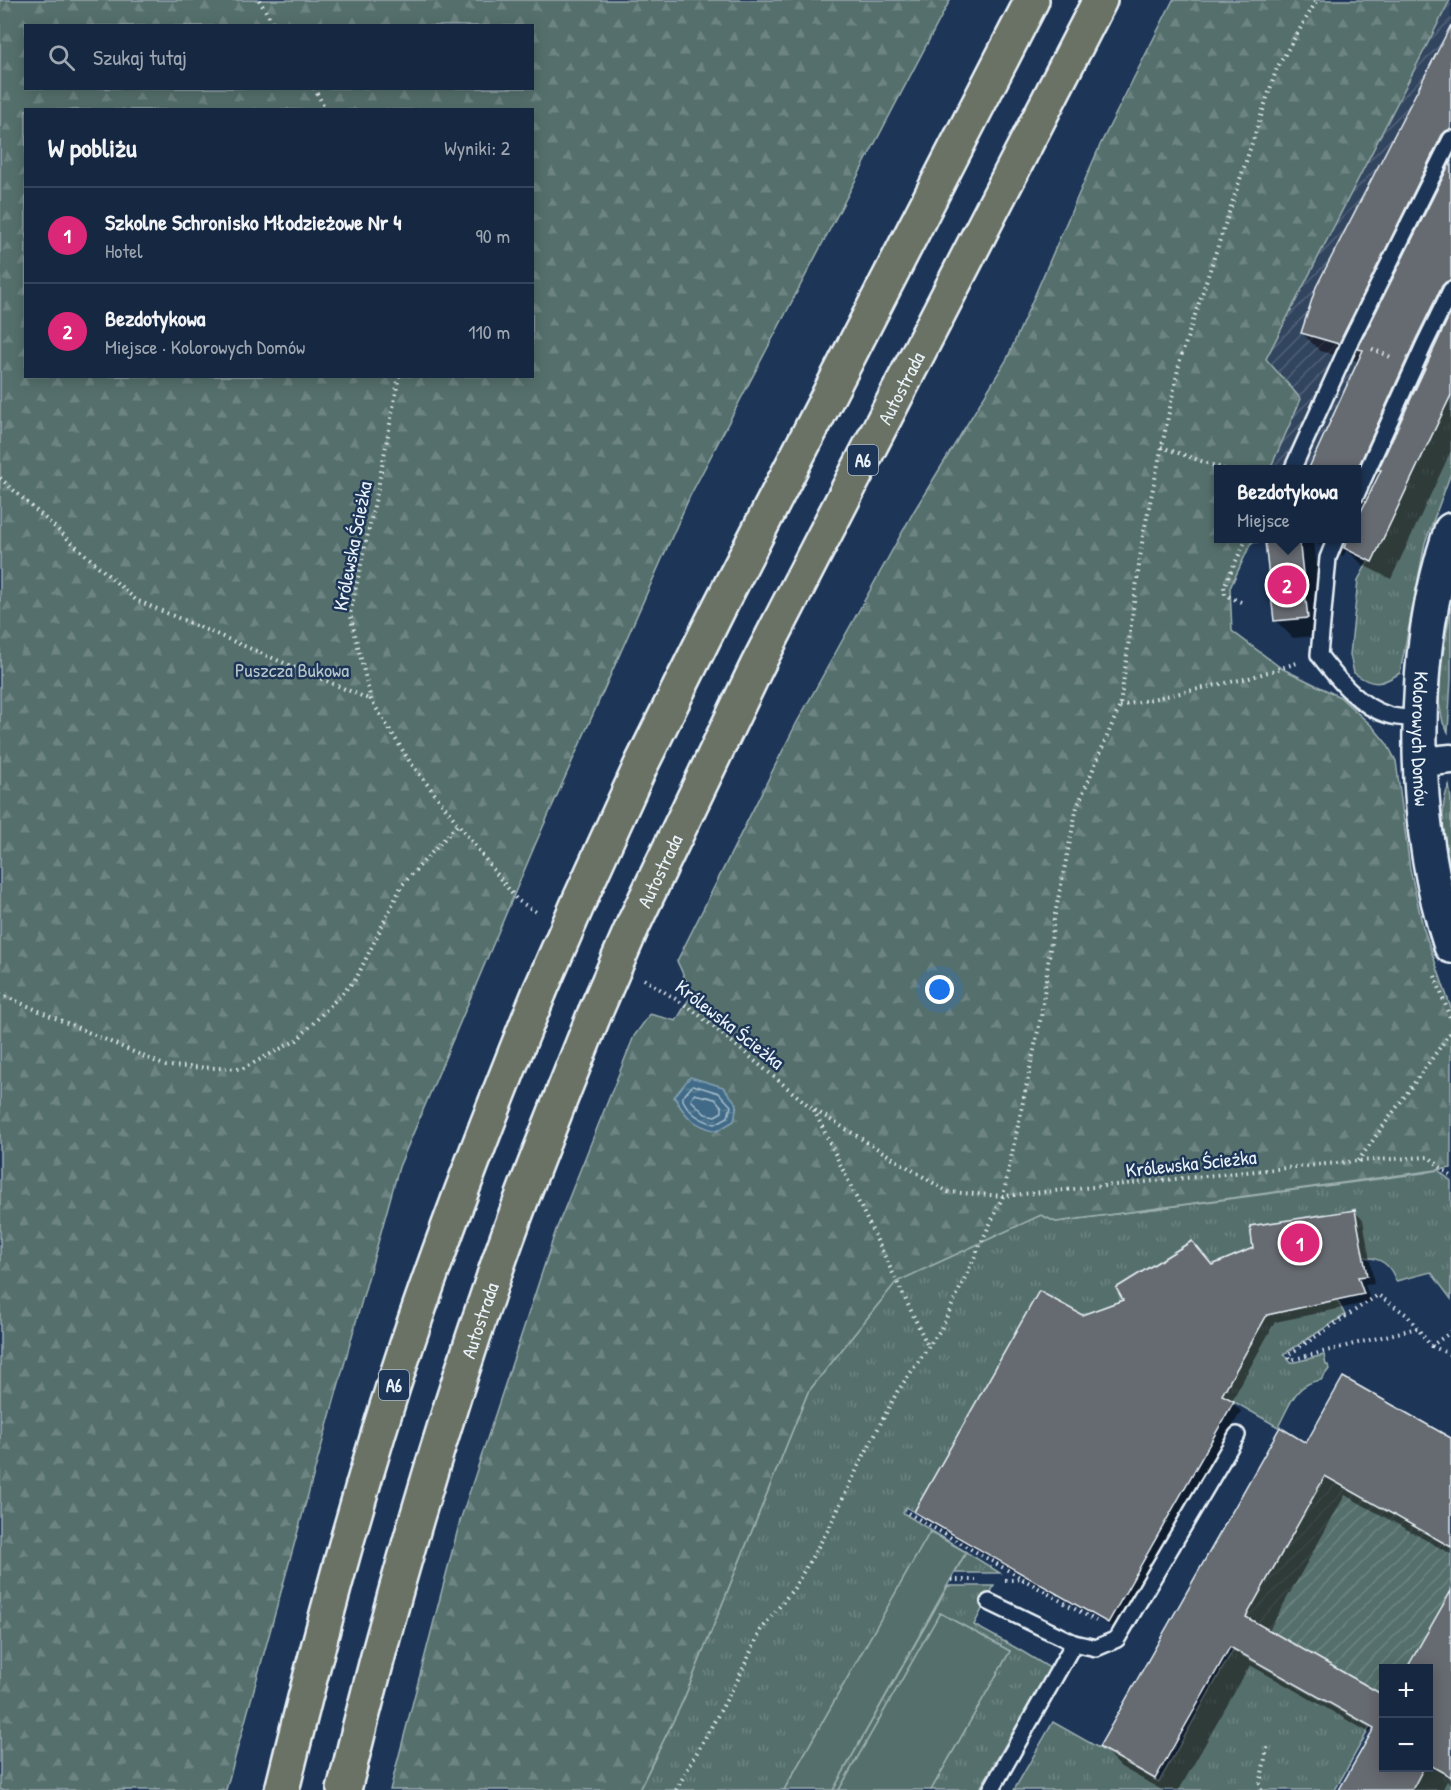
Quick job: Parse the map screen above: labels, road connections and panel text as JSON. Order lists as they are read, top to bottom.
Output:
{
  "streets": {
    "highway": ["Autostrada", "A6"],
    "street": ["Kolorowych Domów"],
    "path": ["Królewska Ścieżka"]
  },
  "parks": ["Puszcza Bukowa"],
  "page": {
    "search": "Szukaj tutaj",
    "heading": ["W pobliżu", "Wyniki: 2"],
    "list": [
      {
        "mark": "1",
        "name": "Szkolne Schronisko Młodzieżowe Nr 4",
        "note": "Hotel",
        "value": "90 m"
      },
      {
        "mark": "2",
        "name": "Bezdotykowa",
        "note": "Miejsce · Kolorowych Domów",
        "value": "110 m"
      }
    ],
    "popup": ["Bezdotykowa", "Miejsce"],
    "pins": ["2", "1"],
    "map_buttons": ["+", "−"]
  }
}
